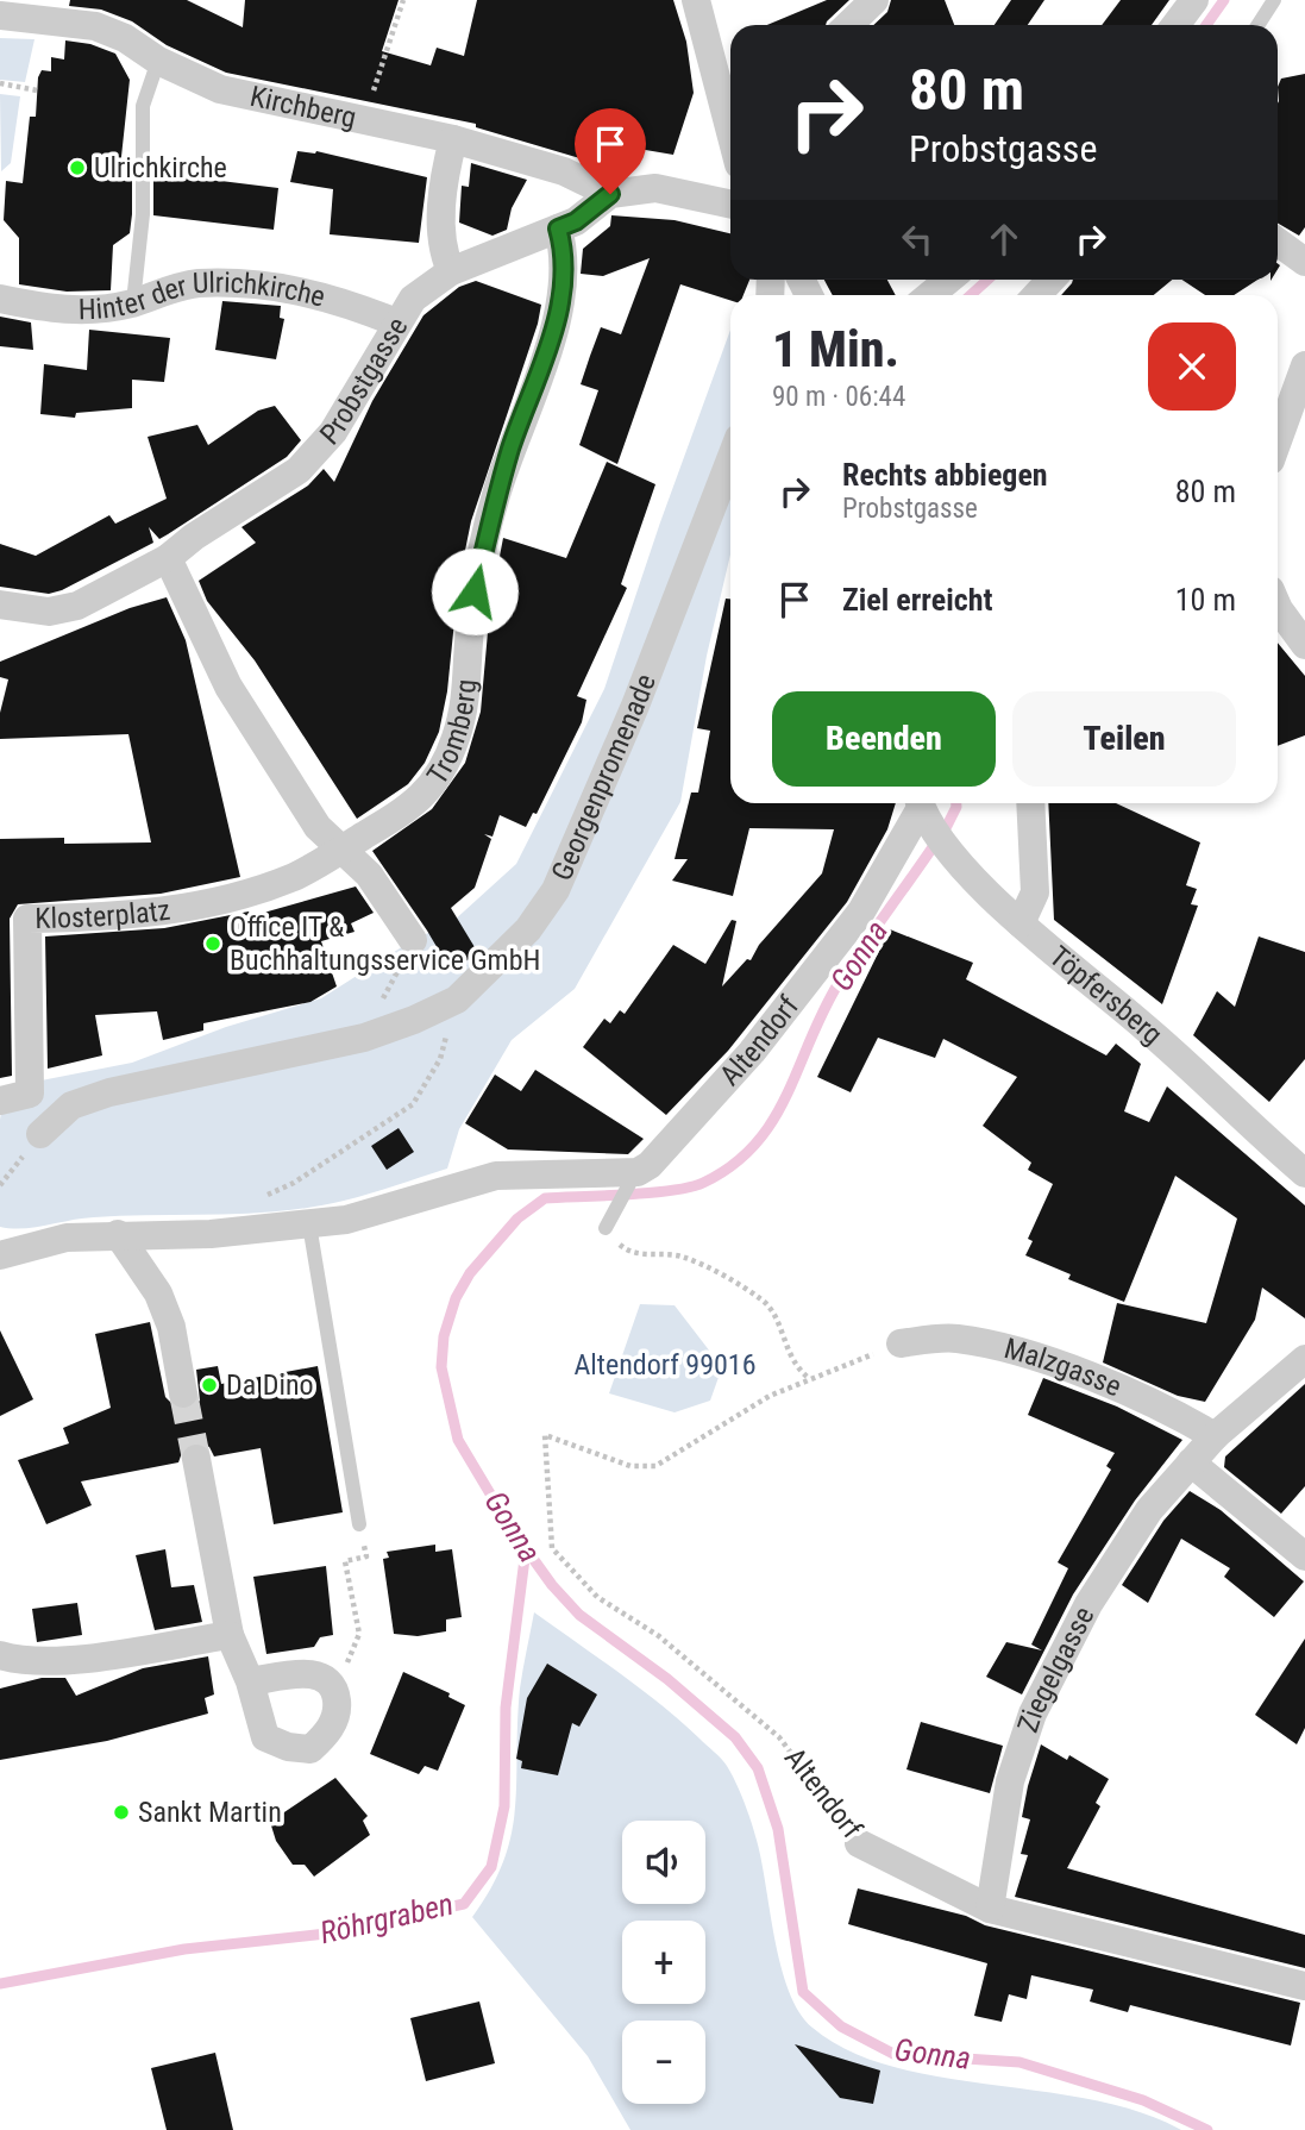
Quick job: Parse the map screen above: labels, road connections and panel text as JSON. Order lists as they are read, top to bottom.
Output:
{
  "streets": {
    "street": [
      "Kirchberg",
      "Hinter der Ulrichkirche",
      "Probstgasse",
      "Tromberg",
      "Georgenpromenade",
      "Klosterplatz",
      "Töpfersberg",
      "Altendorf",
      "Malzgasse",
      "Ziegelgasse"
    ]
  },
  "crossings": [
    ["Kirchberg", "Probstgasse"],
    ["Hinter der Ulrichkirche", "Probstgasse"],
    ["Probstgasse", "Tromberg"],
    ["Tromberg", "Klosterplatz"],
    ["Töpfersberg", "Altendorf"],
    ["Altendorf", "Ziegelgasse"],
    ["Malzgasse", "Ziegelgasse"]
  ],
  "water": ["Gonna", "Röhrgraben"],
  "parks": ["Altendorf 99016"],
  "places": [
    "Ulrichkirche",
    "Office IT & Buchhaltungsservice GmbH",
    "Da Dino",
    "Sankt Martin"
  ],
  "page": {
    "turn": ["80 m", "Probstgasse"],
    "heading": ["1 Min.", "90 m · 06:44"],
    "list": [
      {
        "name": "Rechts abbiegen",
        "note": "Probstgasse",
        "value": "80 m"
      },
      {
        "name": "Ziel erreicht",
        "value": "10 m"
      }
    ],
    "buttons": ["Beenden", "Teilen"],
    "map_buttons": ["+", "−"]
  }
}
